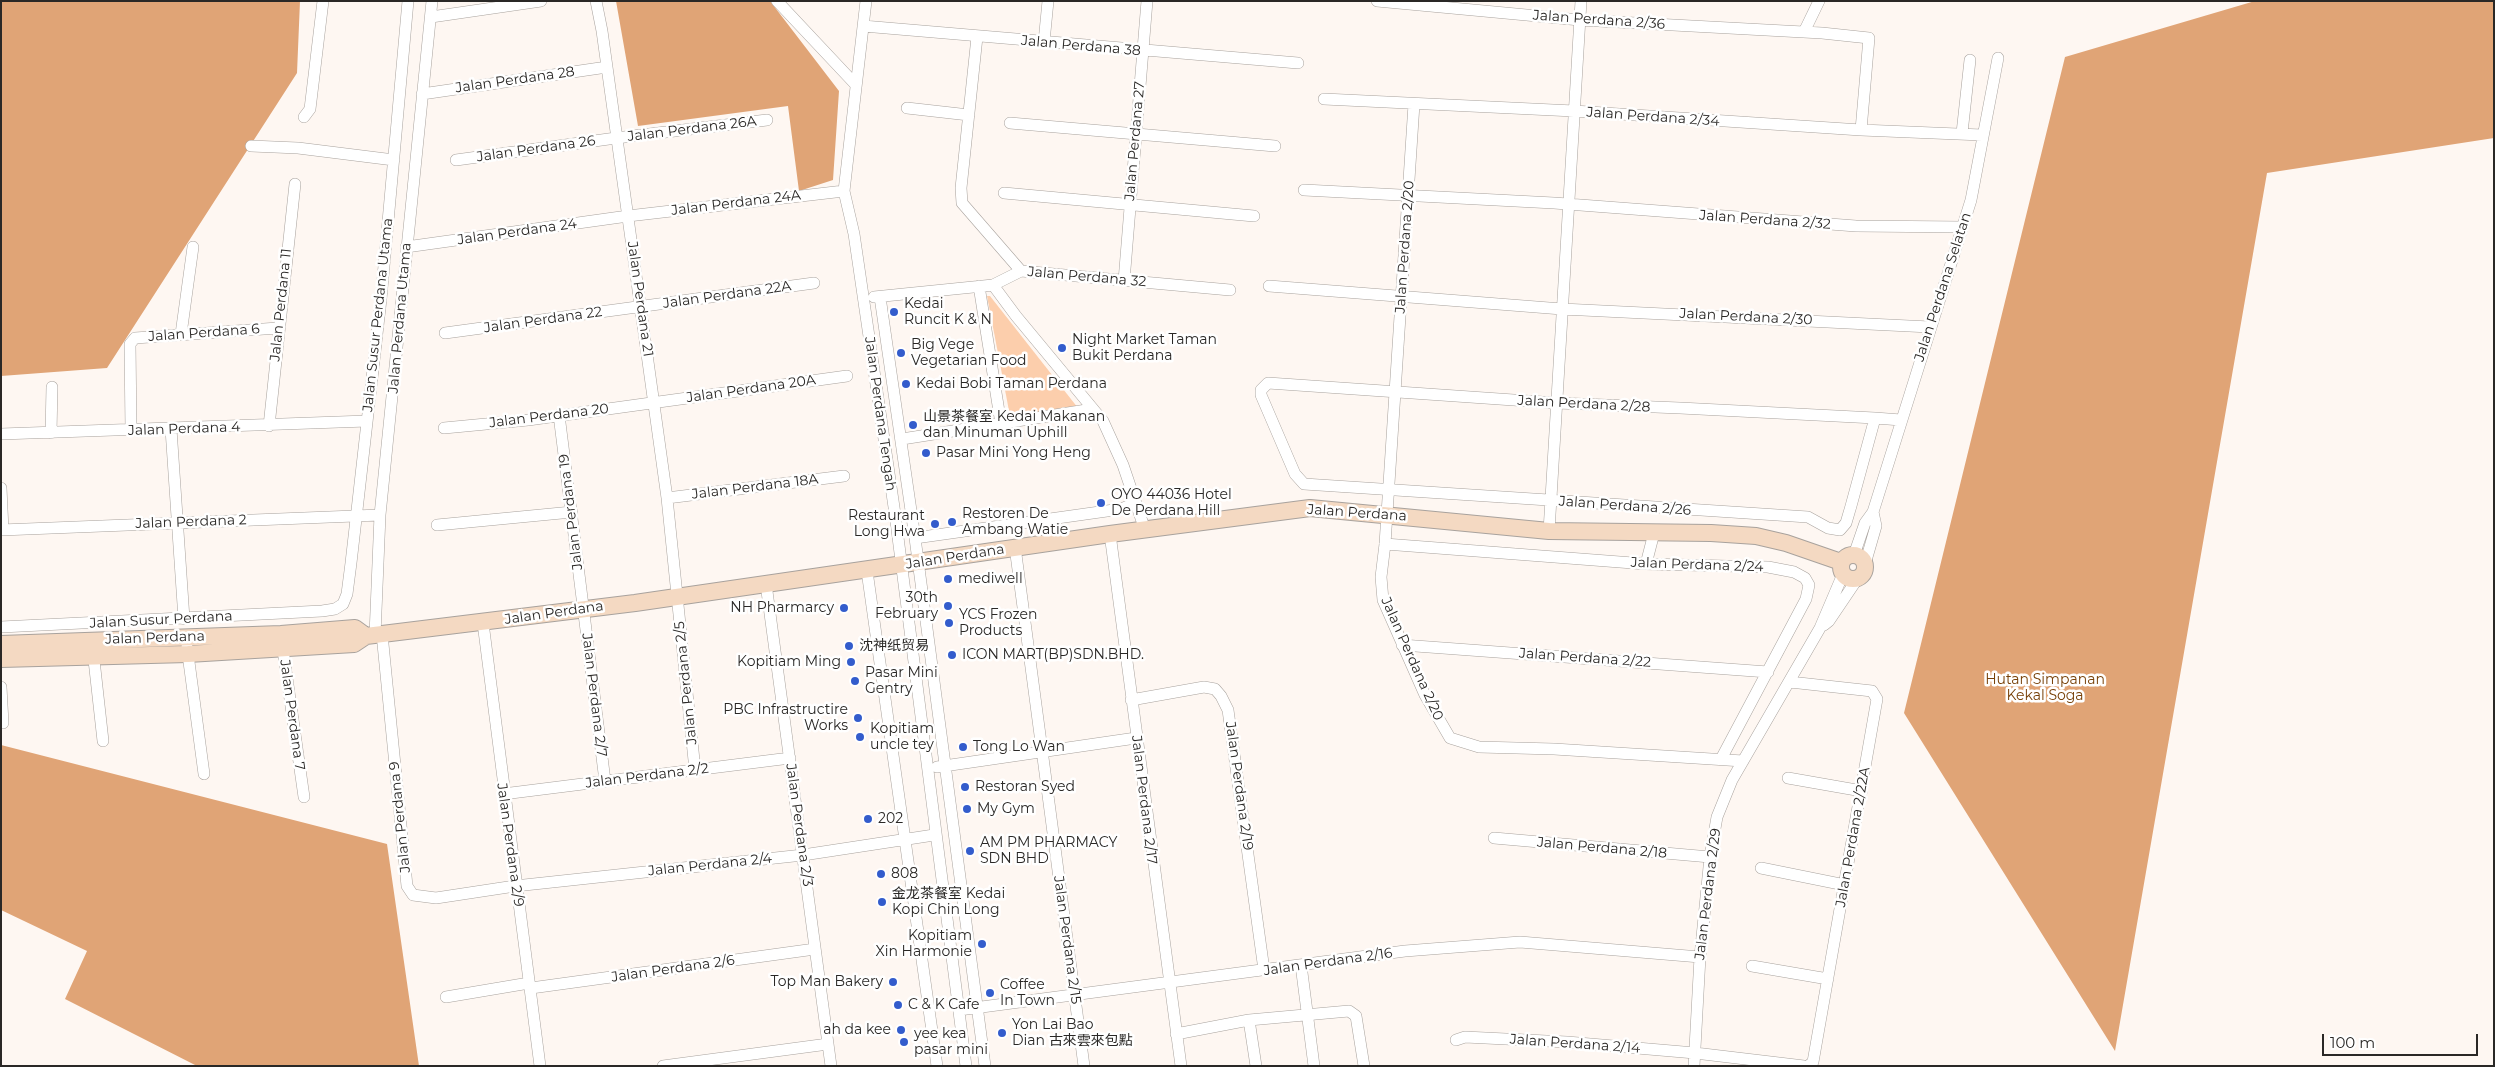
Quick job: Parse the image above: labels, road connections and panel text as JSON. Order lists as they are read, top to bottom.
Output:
{
  "streets": {
    "street": [
      "Jalan Perdana 2/36",
      "Jalan Perdana 38",
      "Jalan Perdana 28",
      "Jalan Perdana 2/34",
      "Jalan Perdana 26A",
      "Jalan Perdana 27",
      "Jalan Perdana 26",
      "Jalan Perdana 24A",
      "Jalan Perdana 2/32",
      "Jalan Perdana 24",
      "Jalan Perdana 2/20",
      "Jalan Perdana 32",
      "Jalan Perdana Selatan",
      "Jalan Perdana 22A",
      "Jalan Perdana 21",
      "Jalan Perdana 11",
      "Jalan Susur Perdana Utama",
      "Jalan Perdana 2/30",
      "Jalan Perdana Utama",
      "Jalan Perdana 22",
      "Jalan Perdana 6",
      "Jalan Perdana 20A",
      "Jalan Perdana 2/28",
      "Jalan Perdana Tengah",
      "Jalan Perdana 20",
      "Jalan Perdana 4",
      "Jalan Perdana 18A",
      "Jalan Perdana 2/26",
      "Jalan Perdana 19",
      "Jalan Perdana",
      "Jalan Perdana 2",
      "Jalan Perdana 2/24",
      "Jalan Susur Perdana",
      "Jalan Perdana 2/22",
      "Jalan Perdana 2/5",
      "Jalan Perdana 2/7",
      "Jalan Perdana 7",
      "Jalan Perdana 2/2",
      "Jalan Perdana 2/19",
      "Jalan Perdana 2/17",
      "Jalan Perdana 9",
      "Jalan Perdana 2/3",
      "Jalan Perdana 2/22A",
      "Jalan Perdana 2/9",
      "Jalan Perdana 2/18",
      "Jalan Perdana 2/4",
      "Jalan Perdana 2/29",
      "Jalan Perdana 2/15",
      "Jalan Perdana 2/16",
      "Jalan Perdana 2/6",
      "Jalan Perdana 2/14"
    ]
  },
  "crossings": [
    ["Jalan Perdana 2/36", "Jalan Perdana 2/34"],
    ["Jalan Perdana 38", "Jalan Perdana 27"],
    ["Jalan Perdana 38", "Jalan Perdana 32"],
    ["Jalan Perdana 38", "Jalan Perdana Tengah"],
    ["Jalan Perdana 28", "Jalan Perdana 21"],
    ["Jalan Perdana 28", "Jalan Perdana Utama"],
    ["Jalan Perdana 2/34", "Jalan Perdana 2/20"],
    ["Jalan Perdana 2/34", "Jalan Perdana Selatan"],
    ["Jalan Perdana 26A", "Jalan Perdana 26"],
    ["Jalan Perdana 26A", "Jalan Perdana 21"],
    ["Jalan Perdana 27", "Jalan Perdana 32"],
    ["Jalan Perdana 26", "Jalan Perdana 21"],
    ["Jalan Perdana 24A", "Jalan Perdana 24"],
    ["Jalan Perdana 24A", "Jalan Perdana 21"],
    ["Jalan Perdana 24A", "Jalan Perdana Tengah"],
    ["Jalan Perdana 2/32", "Jalan Perdana 2/20"],
    ["Jalan Perdana 2/32", "Jalan Perdana Selatan"],
    ["Jalan Perdana 24", "Jalan Perdana 21"],
    ["Jalan Perdana 24", "Jalan Perdana Utama"],
    ["Jalan Perdana 2/20", "Jalan Perdana 2/30"],
    ["Jalan Perdana 2/20", "Jalan Perdana 2/28"],
    ["Jalan Perdana 2/20", "Jalan Perdana 2/26"],
    ["Jalan Perdana 2/20", "Jalan Perdana"],
    ["Jalan Perdana 2/20", "Jalan Perdana 2/24"],
    ["Jalan Perdana 2/20", "Jalan Perdana 2/22"],
    ["Jalan Perdana 2/20", "Jalan Perdana 2/29"],
    ["Jalan Perdana Selatan", "Jalan Perdana 2/30"],
    ["Jalan Perdana Selatan", "Jalan Perdana 2/28"],
    ["Jalan Perdana Selatan", "Jalan Perdana"],
    ["Jalan Perdana Selatan", "Jalan Perdana 2/29"],
    ["Jalan Perdana 22A", "Jalan Perdana 21"],
    ["Jalan Perdana 22A", "Jalan Perdana 22"],
    ["Jalan Perdana 21", "Jalan Perdana 22"],
    ["Jalan Perdana 21", "Jalan Perdana 20A"],
    ["Jalan Perdana 21", "Jalan Perdana 20"],
    ["Jalan Perdana 21", "Jalan Perdana 18A"],
    ["Jalan Perdana 21", "Jalan Perdana"],
    ["Jalan Perdana 21", "Jalan Perdana 2/5"],
    ["Jalan Perdana 11", "Jalan Perdana 6"],
    ["Jalan Perdana 11", "Jalan Perdana 4"],
    ["Jalan Susur Perdana Utama", "Jalan Perdana 4"],
    ["Jalan Susur Perdana Utama", "Jalan Perdana 2"],
    ["Jalan Susur Perdana Utama", "Jalan Susur Perdana"],
    ["Jalan Perdana Utama", "Jalan Perdana"],
    ["Jalan Perdana Utama", "Jalan Perdana 2"],
    ["Jalan Perdana Utama", "Jalan Perdana 9"],
    ["Jalan Perdana 6", "Jalan Perdana 4"],
    ["Jalan Perdana 20A", "Jalan Perdana 20"],
    ["Jalan Perdana 2/28", "Jalan Perdana 2/26"],
    ["Jalan Perdana Tengah", "Jalan Perdana"],
    ["Jalan Perdana Tengah", "Jalan Perdana 2/4"],
    ["Jalan Perdana Tengah", "Jalan Perdana 2/16"],
    ["Jalan Perdana 20", "Jalan Perdana 19"],
    ["Jalan Perdana 19", "Jalan Perdana"],
    ["Jalan Perdana 19", "Jalan Perdana 2/7"],
    ["Jalan Perdana", "Jalan Perdana 2/5"],
    ["Jalan Perdana", "Jalan Perdana 2/7"],
    ["Jalan Perdana", "Jalan Perdana 7"],
    ["Jalan Perdana", "Jalan Perdana 2/17"],
    ["Jalan Perdana", "Jalan Perdana 9"],
    ["Jalan Perdana", "Jalan Perdana 2/3"],
    ["Jalan Perdana", "Jalan Perdana 2/9"],
    ["Jalan Perdana", "Jalan Perdana 2/29"],
    ["Jalan Perdana", "Jalan Perdana 2/15"],
    ["Jalan Perdana 2/24", "Jalan Perdana 2/22"],
    ["Jalan Perdana 2/5", "Jalan Perdana 2/2"],
    ["Jalan Perdana 2/7", "Jalan Perdana 2/2"],
    ["Jalan Perdana 2/2", "Jalan Perdana 2/3"],
    ["Jalan Perdana 2/2", "Jalan Perdana 2/9"],
    ["Jalan Perdana 2/19", "Jalan Perdana 2/17"],
    ["Jalan Perdana 2/19", "Jalan Perdana 2/16"],
    ["Jalan Perdana 2/17", "Jalan Perdana 2/16"],
    ["Jalan Perdana 9", "Jalan Perdana 2/9"],
    ["Jalan Perdana 9", "Jalan Perdana 2/4"],
    ["Jalan Perdana 2/3", "Jalan Perdana 2/4"],
    ["Jalan Perdana 2/3", "Jalan Perdana 2/6"],
    ["Jalan Perdana 2/22A", "Jalan Perdana 2/29"],
    ["Jalan Perdana 2/22A", "Jalan Perdana 2/14"],
    ["Jalan Perdana 2/9", "Jalan Perdana 2/4"],
    ["Jalan Perdana 2/9", "Jalan Perdana 2/6"],
    ["Jalan Perdana 2/18", "Jalan Perdana 2/29"],
    ["Jalan Perdana 2/29", "Jalan Perdana 2/16"],
    ["Jalan Perdana 2/29", "Jalan Perdana 2/14"],
    ["Jalan Perdana 2/15", "Jalan Perdana 2/16"]
  ],
  "parks": ["Hutan Simpanan Kekal Soga"],
  "places": [
    "Kedai Runcit K & N",
    "Night Market Taman Bukit Perdana",
    "Big Vege Vegetarian Food",
    "Kedai Bobi Taman Perdana",
    "山景茶餐室 Kedai Makanan dan Minuman Uphill",
    "Pasar Mini Yong Heng",
    "OYO 44036 Hotel De Perdana Hill",
    "Restoren De Ambang Watie",
    "Restaurant Long Hwa",
    "mediwell",
    "30th February",
    "NH Pharmarcy",
    "YCS Frozen Products",
    "沈神纸贸易",
    "ICON MART(BP)SDN.BHD.",
    "Kopitiam Ming",
    "Pasar Mini Gentry",
    "PBC Infrastructire Works",
    "Kopitiam uncle tey",
    "Tong Lo Wan",
    "Restoran Syed",
    "My Gym",
    "202",
    "AM PM PHARMACY SDN BHD",
    "808",
    "金龙茶餐室 Kedai Kopi Chin Long",
    "Kopitiam Xin Harmonie",
    "Top Man Bakery",
    "Coffee In Town",
    "C & K Cafe",
    "ah da kee",
    "Yon Lai Bao Dian 古來雲來包點",
    "yee kea pasar mini"
  ],
  "scale_bar": "100 m"
}
